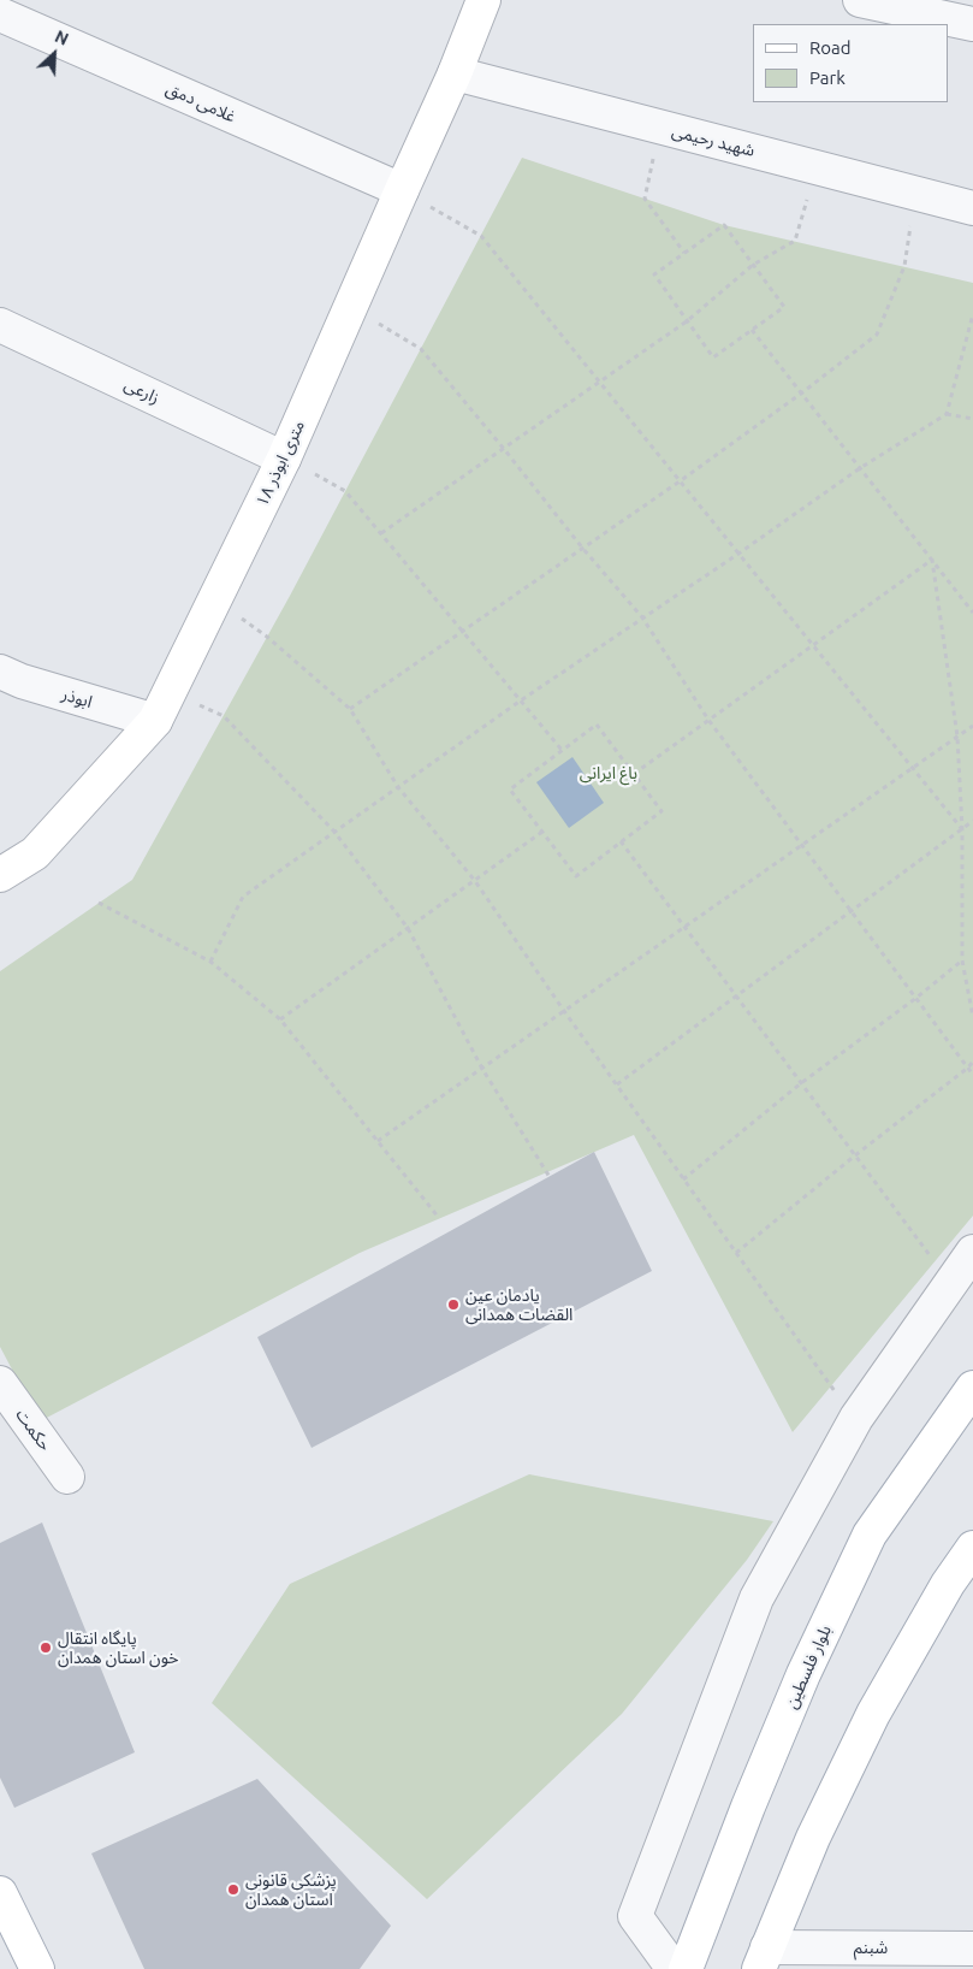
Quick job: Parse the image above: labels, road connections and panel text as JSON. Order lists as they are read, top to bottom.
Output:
{
  "streets": {
    "main road": ["۱۸ متری ابوذر", "بلوار فلسطین"],
    "street": [
      "غلامی دمق",
      "شهید رحیمی",
      "زارعی",
      "ابوذر",
      "حکمت",
      "شبنم"
    ]
  },
  "crossings": [
    ["غلامی دمق", "۱۸ متری ابوذر"],
    ["شهید رحیمی", "۱۸ متری ابوذر"],
    ["زارعی", "۱۸ متری ابوذر"],
    ["۱۸ متری ابوذر", "ابوذر"]
  ],
  "parks": ["باغ ایرانی"],
  "places": ["یادمان عین القضات همدانی", "پایگاه انتقال خون استان همدان", "پزشکی قانونی استان همدان"],
  "legend": ["Road", "Park"],
  "north": "top right"
}
